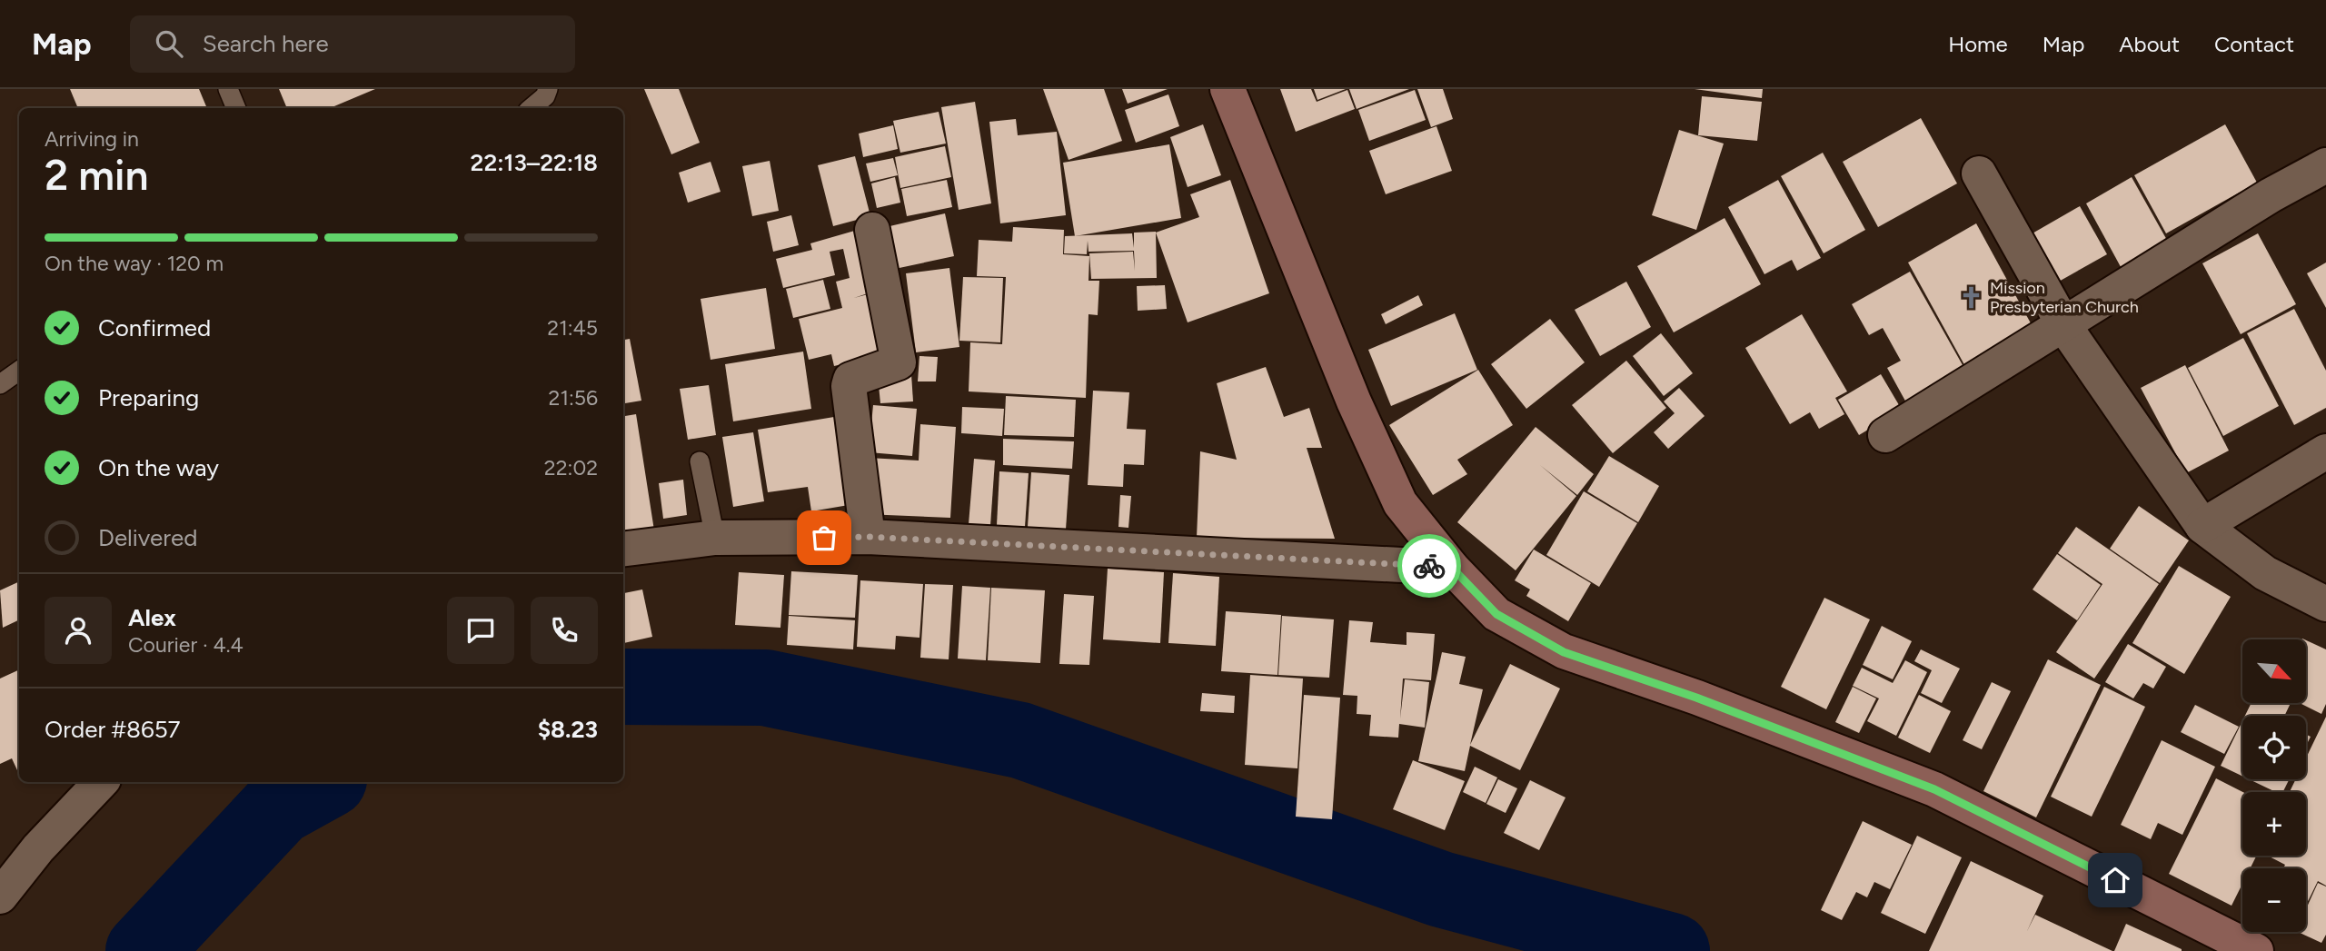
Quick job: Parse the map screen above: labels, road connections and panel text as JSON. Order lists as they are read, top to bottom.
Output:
{
  "places": {
    "church": ["Mission Presbyterian Church"]
  },
  "north": "bottom right",
  "page": {
    "header": "Map",
    "search": "Search here",
    "nav": [
      "Home",
      "Map",
      "About",
      "Contact"
    ],
    "heading": ["2 min", "Arriving in", "22:13–22:18"],
    "panel": [
      "Alex",
      "Courier · 4.4",
      "Order #8657",
      "$8.23"
    ],
    "bar": "On the way · 120 m",
    "list": [
      ["Confirmed", "21:45"],
      ["Preparing", "21:56"],
      ["On the way", "22:02"],
      "Delivered"
    ],
    "map_buttons": ["+", "−"]
  }
}
